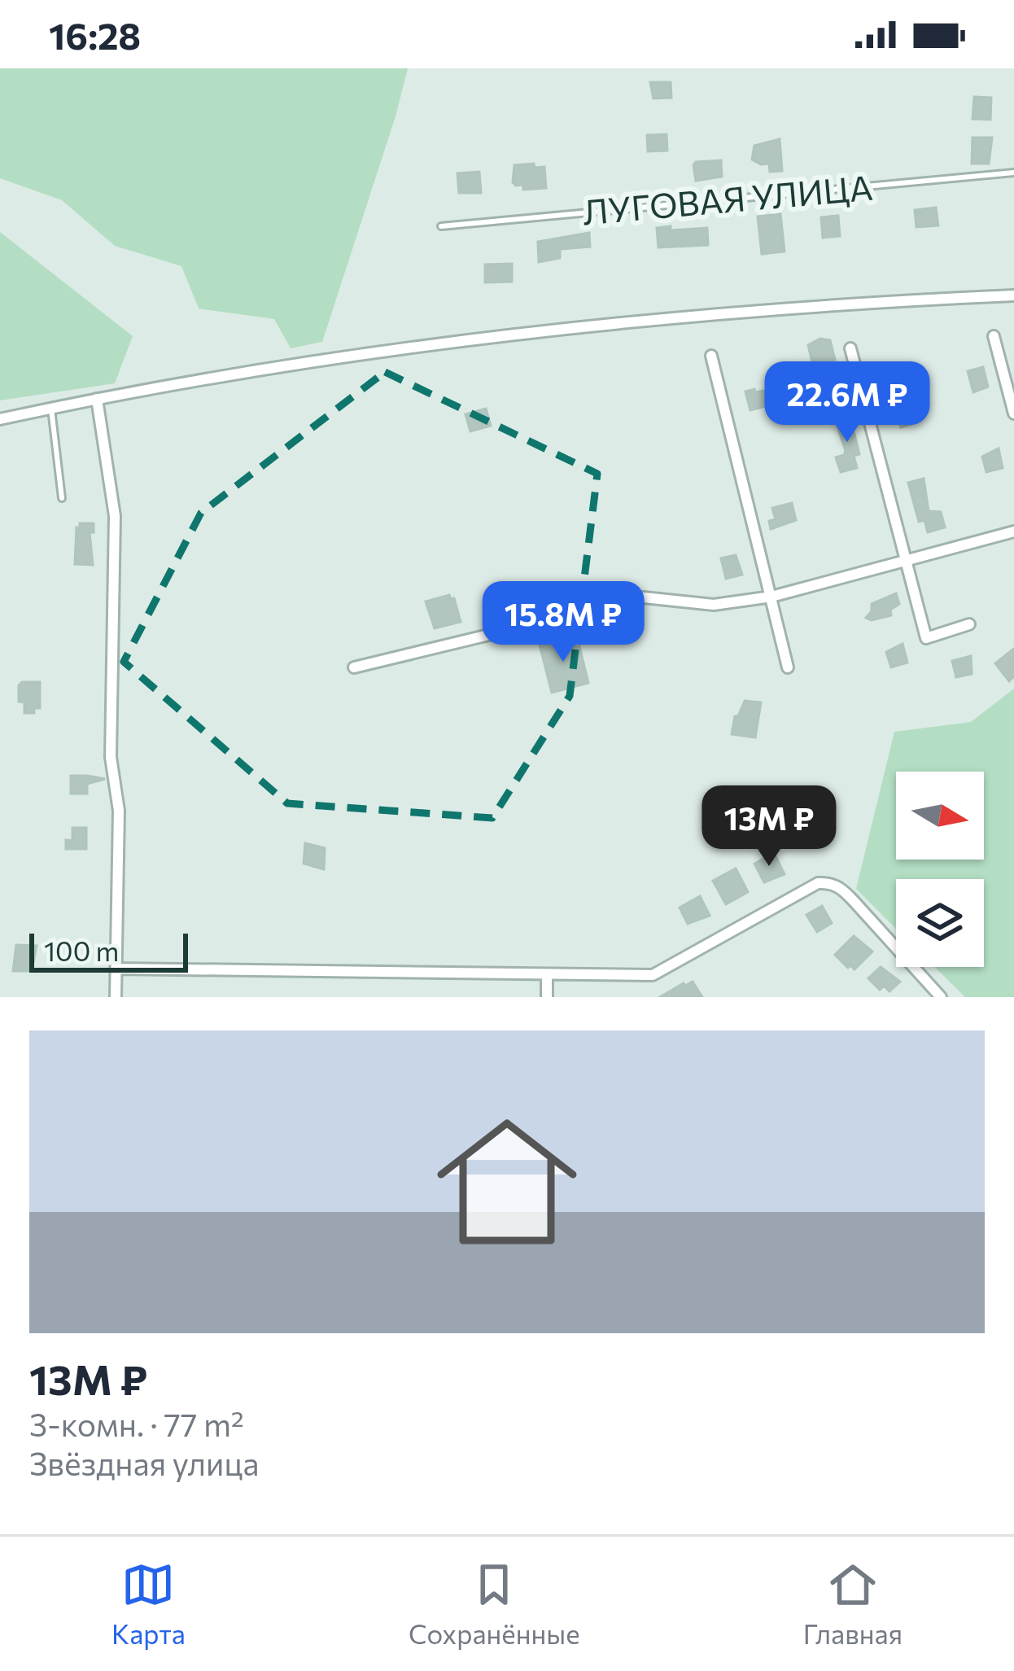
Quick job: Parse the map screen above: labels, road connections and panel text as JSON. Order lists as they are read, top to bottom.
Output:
{
  "streets": {
    "lane": ["ЛУГОВАЯ УЛИЦА"]
  },
  "scale_bar": "100 m",
  "north": "right",
  "page": {
    "status": "16:28",
    "price": ["22.6M ₽", "15.8M ₽", "13M ₽"],
    "scale": "100 m",
    "list": [
      {
        "name": "13M ₽",
        "note": "3-комн. · 77 m² · Звёздная улица"
      }
    ],
    "tabs": ["Карта", "Сохранённые", "Главная"]
  }
}
